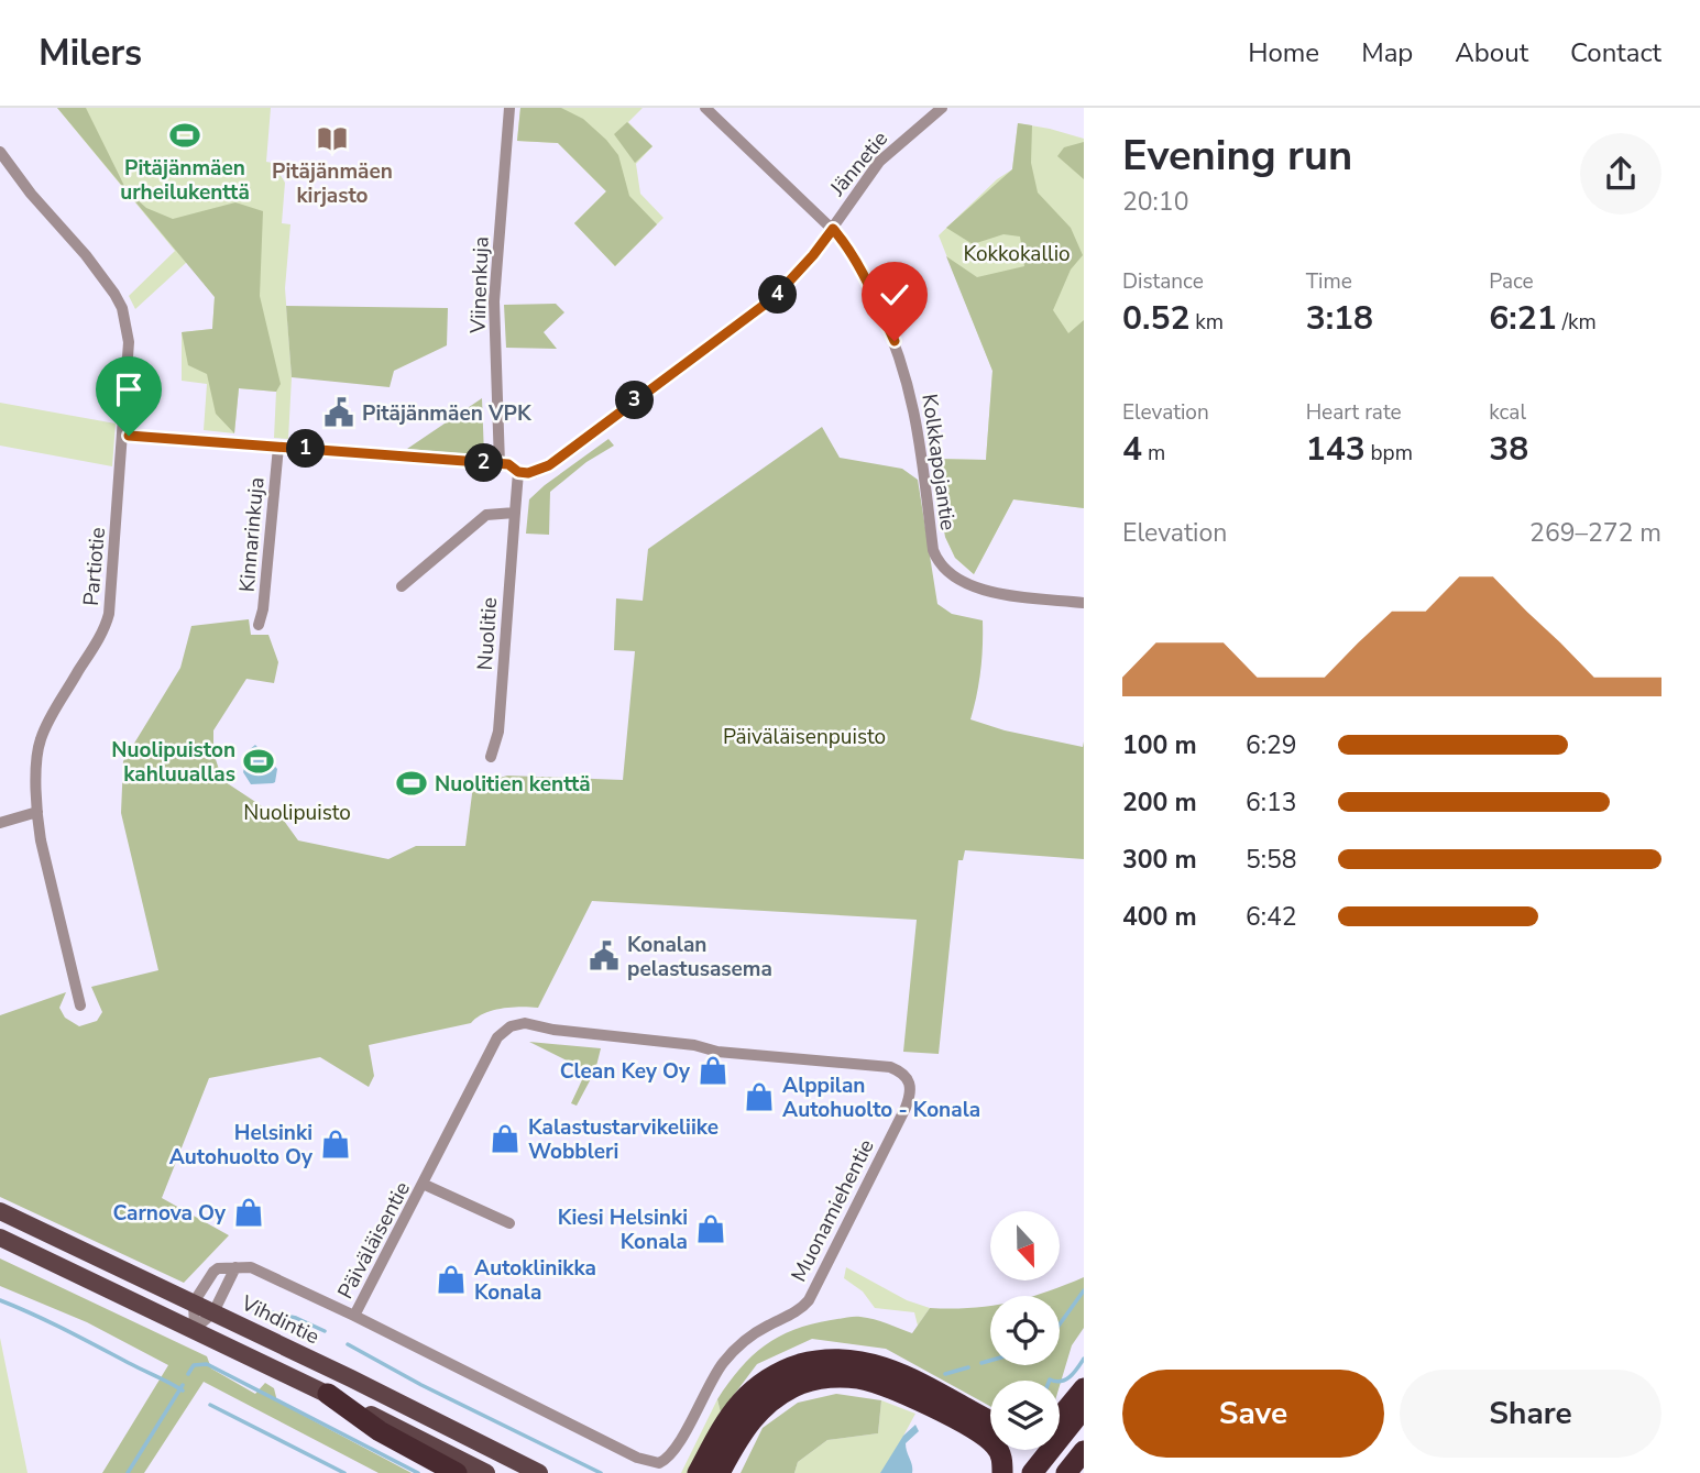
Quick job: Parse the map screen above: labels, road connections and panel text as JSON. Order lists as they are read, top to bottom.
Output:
{
  "streets": {
    "main road": ["Vihdintie"],
    "street": [
      "Jännetie",
      "Viinenkuja",
      "Kolkkapojantie",
      "Kinnarinkuja",
      "Partiotie",
      "Nuolitie",
      "Muonamiehentie",
      "Päiväläisentie"
    ]
  },
  "crossings": [
    ["Jännetie", "Kolkkapojantie"],
    ["Muonamiehentie", "Päiväläisentie"]
  ],
  "parks": ["Kokkokallio", "Päiväläisenpuisto", "Nuolipuisto"],
  "places": {
    "sports": ["Pitäjänmäen urheilukenttä", "Nuolipuiston kahluuallas", "Nuolitien kenttä"],
    "library": ["Pitäjänmäen kirjasto"],
    "public building": ["Pitäjänmäen VPK", "Konalan pelastusasema"],
    "shop": [
      "Clean Key Oy",
      "Alppilan Autohuolto - Konala",
      "Kalastustarvikeliike Wobbleri",
      "Helsinki Autohuolto Oy",
      "Carnova Oy",
      "Kiesi Helsinki Konala",
      "Autoklinikka Konala"
    ]
  },
  "north": "bottom",
  "page": {
    "header": "Milers",
    "nav": [
      "Home",
      "Map",
      "About",
      "Contact"
    ],
    "heading": ["Evening run", "20:10"],
    "stats": [
      ["Distance", "0.52 km"],
      ["Time", "3:18"],
      ["Pace", "6:21 /km"],
      ["Elevation", "4 m"],
      ["Heart rate", "143 bpm"],
      ["kcal", "38"]
    ],
    "pins": [
      "4",
      "3",
      "1",
      "2"
    ],
    "chart": ["Elevation", "269–272 m"],
    "list": [
      {
        "name": "100 m",
        "note": "6:29"
      },
      {
        "name": "200 m",
        "note": "6:13"
      },
      {
        "name": "300 m",
        "note": "5:58"
      },
      {
        "name": "400 m",
        "note": "6:42"
      }
    ],
    "buttons": ["Save", "Share"]
  }
}
